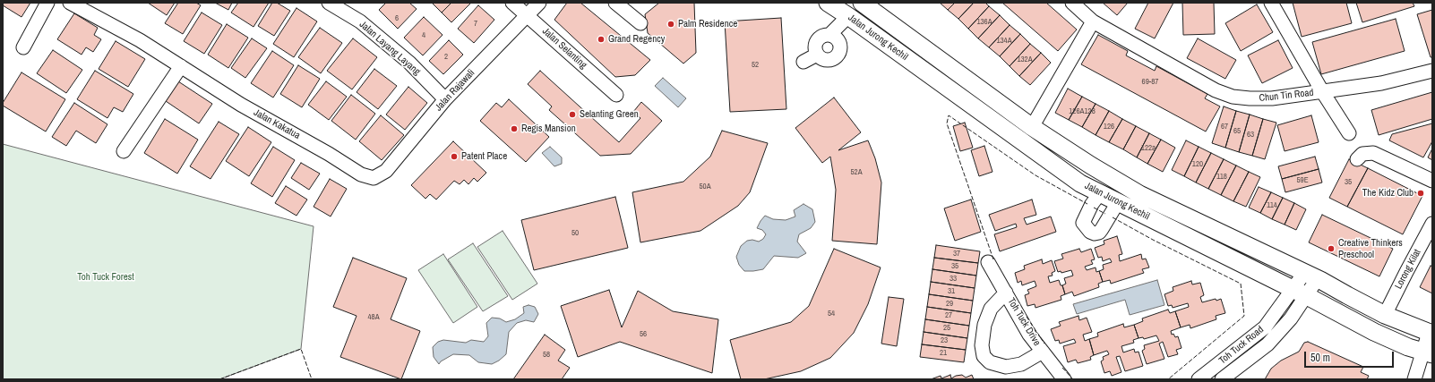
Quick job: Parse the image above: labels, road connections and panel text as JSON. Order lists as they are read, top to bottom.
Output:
{
  "streets": {
    "main road": ["Jalan Jurong Kechil"],
    "street": [
      "Jalan Layang Layang",
      "Jalan Selanting",
      "Jalan Rajawali",
      "Chun Tin Road",
      "Jalan Kakatua",
      "Lorong Kilat",
      "Toh Tuck Drive",
      "Toh Tuck Road"
    ]
  },
  "crossings": [
    ["Jalan Jurong Kechil", "Lorong Kilat"],
    ["Jalan Jurong Kechil", "Toh Tuck Road"],
    ["Jalan Layang Layang", "Jalan Rajawali"],
    ["Jalan Selanting", "Jalan Rajawali"],
    ["Jalan Rajawali", "Jalan Kakatua"]
  ],
  "parks": ["Toh Tuck Forest"],
  "places": [
    "Palm Residence",
    "Grand Regency",
    "Selanting Green",
    "Regis Mansion",
    "Patent Place",
    "The Kidz Club",
    "Creative Thinkers Preschool"
  ],
  "house_numbers": [
    "6",
    "136A",
    "7",
    "4",
    "134A",
    "2",
    "132A",
    "52",
    "69-87",
    "126A128",
    "126",
    "67",
    "65",
    "63",
    "122a",
    "120",
    "52A",
    "118",
    "59E",
    "35",
    "50A",
    "114",
    "50",
    "37",
    "35",
    "33",
    "31",
    "29",
    "54",
    "27",
    "48A",
    "25",
    "56",
    "23",
    "21",
    "58"
  ],
  "scale_bar": "50 m"
}
